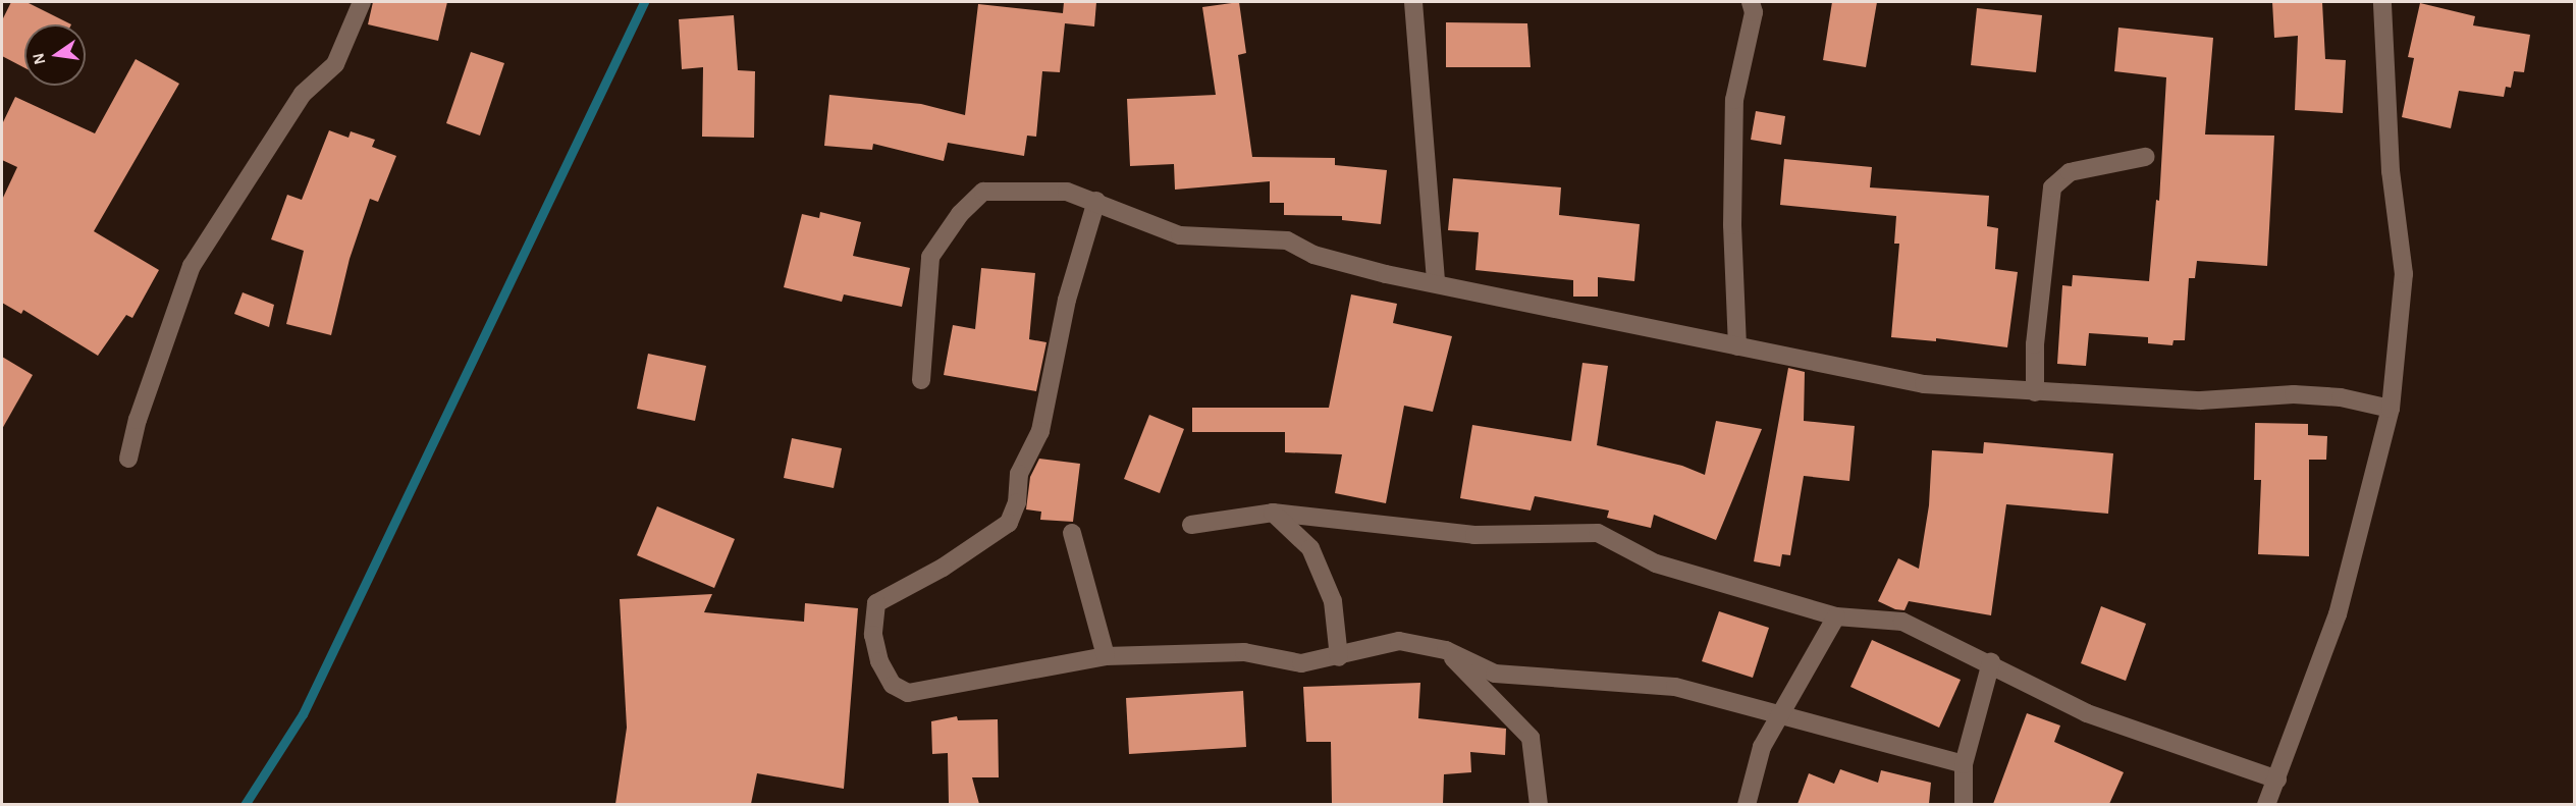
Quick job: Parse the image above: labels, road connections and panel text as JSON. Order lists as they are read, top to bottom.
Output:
{
  "north": "left"
}
